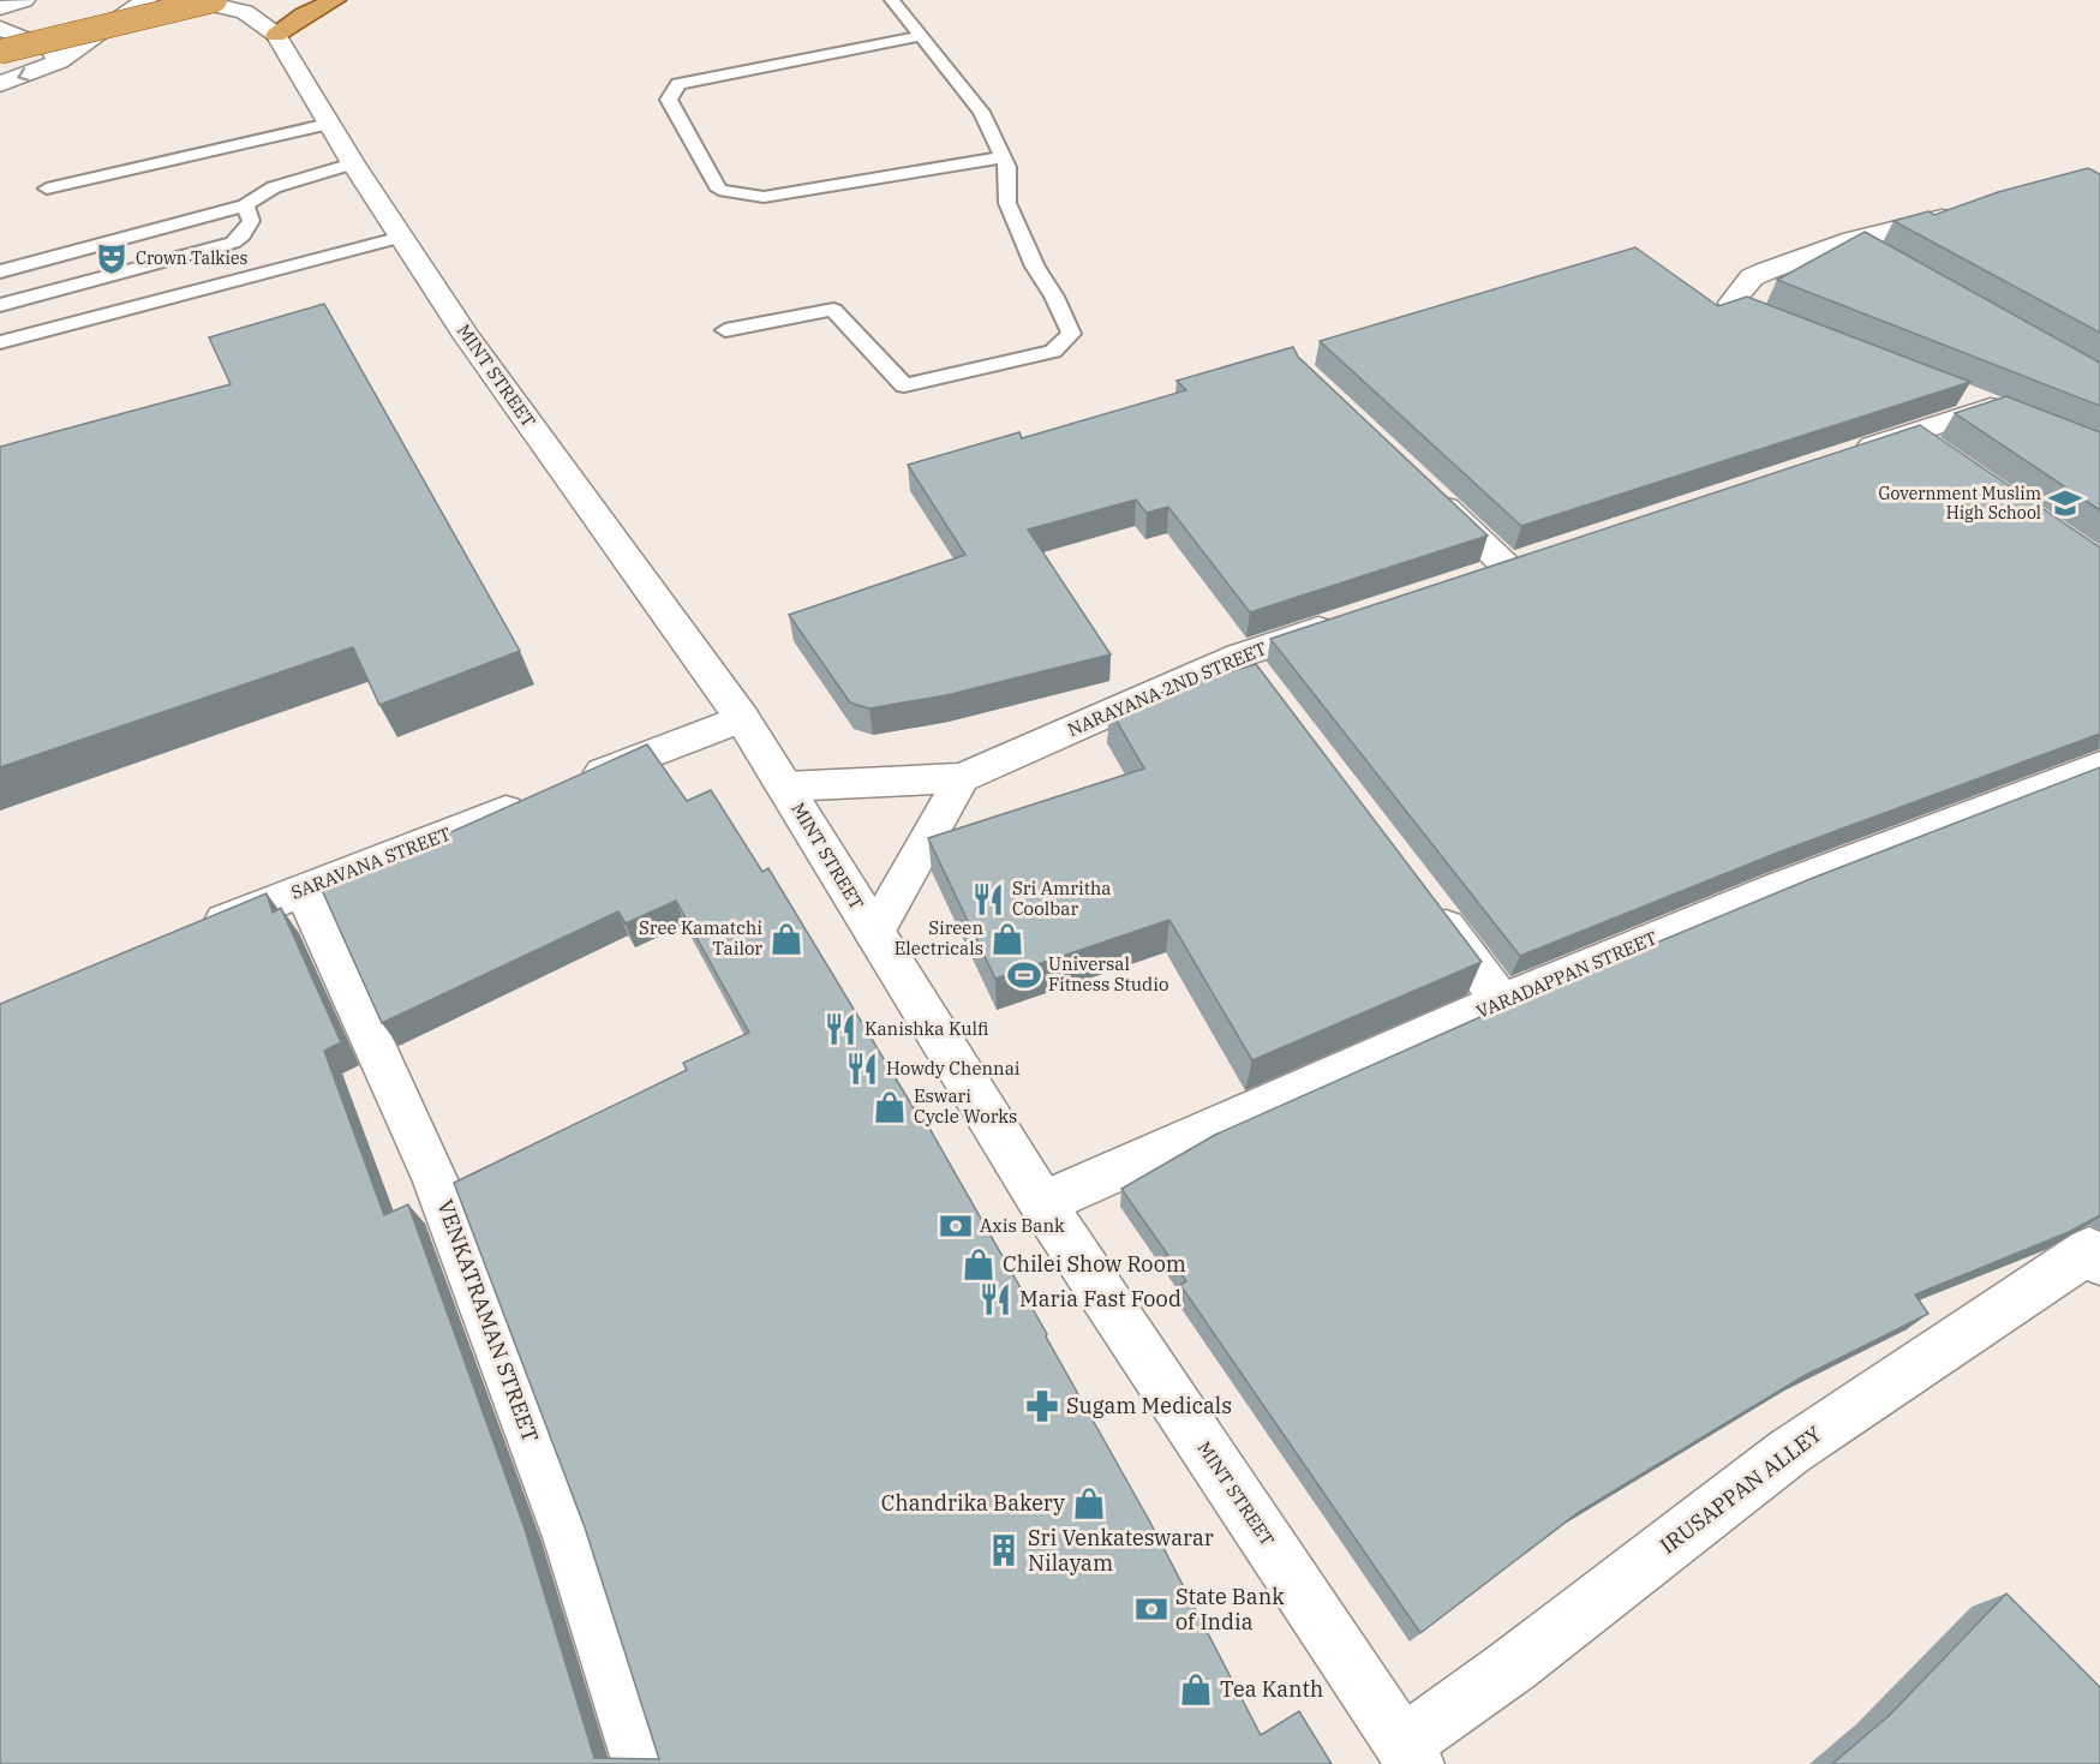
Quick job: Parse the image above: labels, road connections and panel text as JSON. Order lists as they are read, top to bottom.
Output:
{
  "streets": {
    "street": [
      "MINT STREET",
      "NARAYANA 2ND STREET",
      "SARAVANA STREET",
      "VARADAPPAN STREET",
      "VENKATRAMAN STREET",
      "IRUSAPPAN ALLEY"
    ]
  },
  "crossings": [
    ["MINT STREET", "NARAYANA 2ND STREET"],
    ["MINT STREET", "SARAVANA STREET"],
    ["MINT STREET", "VARADAPPAN STREET"],
    ["MINT STREET", "IRUSAPPAN ALLEY"],
    ["SARAVANA STREET", "VENKATRAMAN STREET"]
  ],
  "places": {
    "theatre": ["Crown Talkies"],
    "school or university": ["Government Muslim High School"],
    "restaurant": [
      "Sri Amritha Coolbar",
      "Kanishka Kulfi",
      "Howdy Chennai",
      "Maria Fast Food"
    ],
    "shop": [
      "Sree Kamatchi Tailor",
      "Sireen Electricals",
      "Eswari Cycle Works",
      "Chilei Show Room",
      "Chandrika Bakery",
      "Tea Kanth"
    ],
    "sports": ["Universal Fitness Studio"],
    "bank": ["Axis Bank", "State Bank of India"],
    "pharmacy": ["Sugam Medicals"],
    "building": ["Sri Venkateswarar Nilayam"]
  }
}
